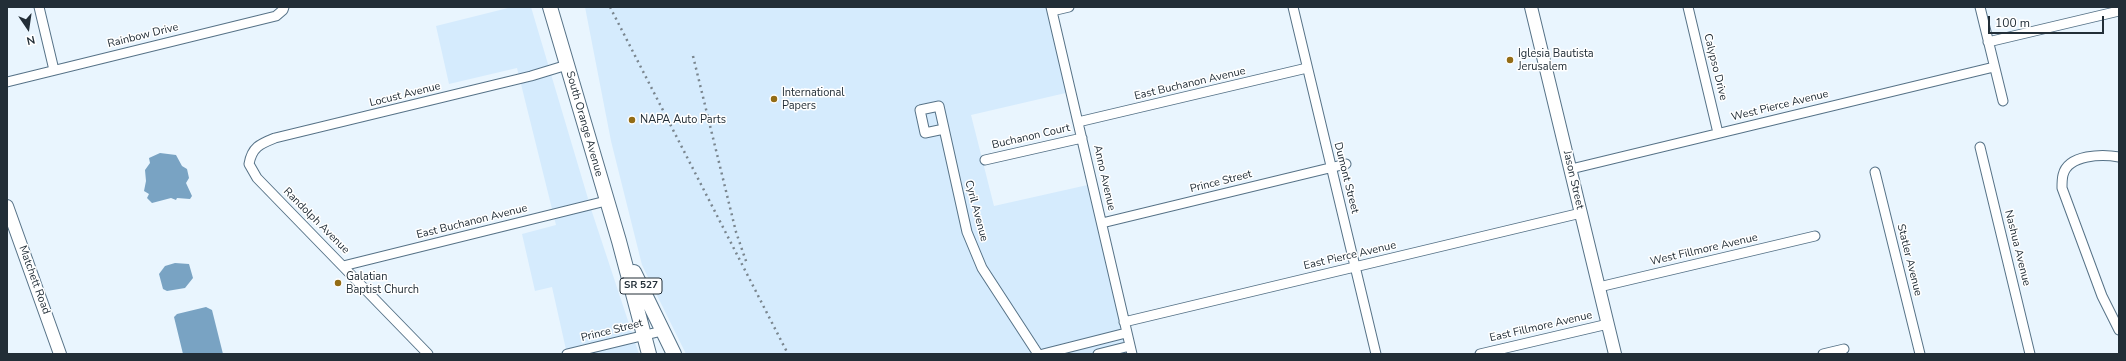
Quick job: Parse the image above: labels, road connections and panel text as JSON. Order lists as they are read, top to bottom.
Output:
{
  "streets": {
    "main road": ["South Orange Avenue", "SR 527"],
    "street": [
      "Rainbow Drive",
      "Calypso Drive",
      "East Buchanon Avenue",
      "Locust Avenue",
      "West Pierce Avenue",
      "Buchanon Court",
      "Anno Avenue",
      "Dumont Street",
      "Jason Street",
      "Prince Street",
      "Cyril Avenue",
      "Randolph Avenue",
      "Nashua Avenue",
      "West Fillmore Avenue",
      "East Pierce Avenue",
      "Statler Avenue",
      "Matchett Road",
      "East Fillmore Avenue"
    ]
  },
  "crossings": [
    ["Calypso Drive", "West Pierce Avenue"],
    ["East Buchanon Avenue", "South Orange Avenue"],
    ["East Buchanon Avenue", "Anno Avenue"],
    ["East Buchanon Avenue", "Dumont Street"],
    ["East Buchanon Avenue", "Randolph Avenue"],
    ["Locust Avenue", "South Orange Avenue"],
    ["Locust Avenue", "Randolph Avenue"],
    ["West Pierce Avenue", "Jason Street"],
    ["South Orange Avenue", "Prince Street"],
    ["South Orange Avenue", "SR 527"],
    ["Buchanon Court", "Anno Avenue"],
    ["Anno Avenue", "Prince Street"],
    ["Anno Avenue", "East Pierce Avenue"],
    ["Dumont Street", "Prince Street"],
    ["Dumont Street", "East Pierce Avenue"],
    ["Jason Street", "West Fillmore Avenue"],
    ["Jason Street", "East Pierce Avenue"],
    ["Jason Street", "East Fillmore Avenue"],
    ["Prince Street", "SR 527"]
  ],
  "places": [
    "Iglesia Bautista Jerusalem",
    "International Papers",
    "NAPA Auto Parts",
    "Galatian Baptist Church"
  ],
  "scale_bar": "100 m",
  "north": "bottom"
}
